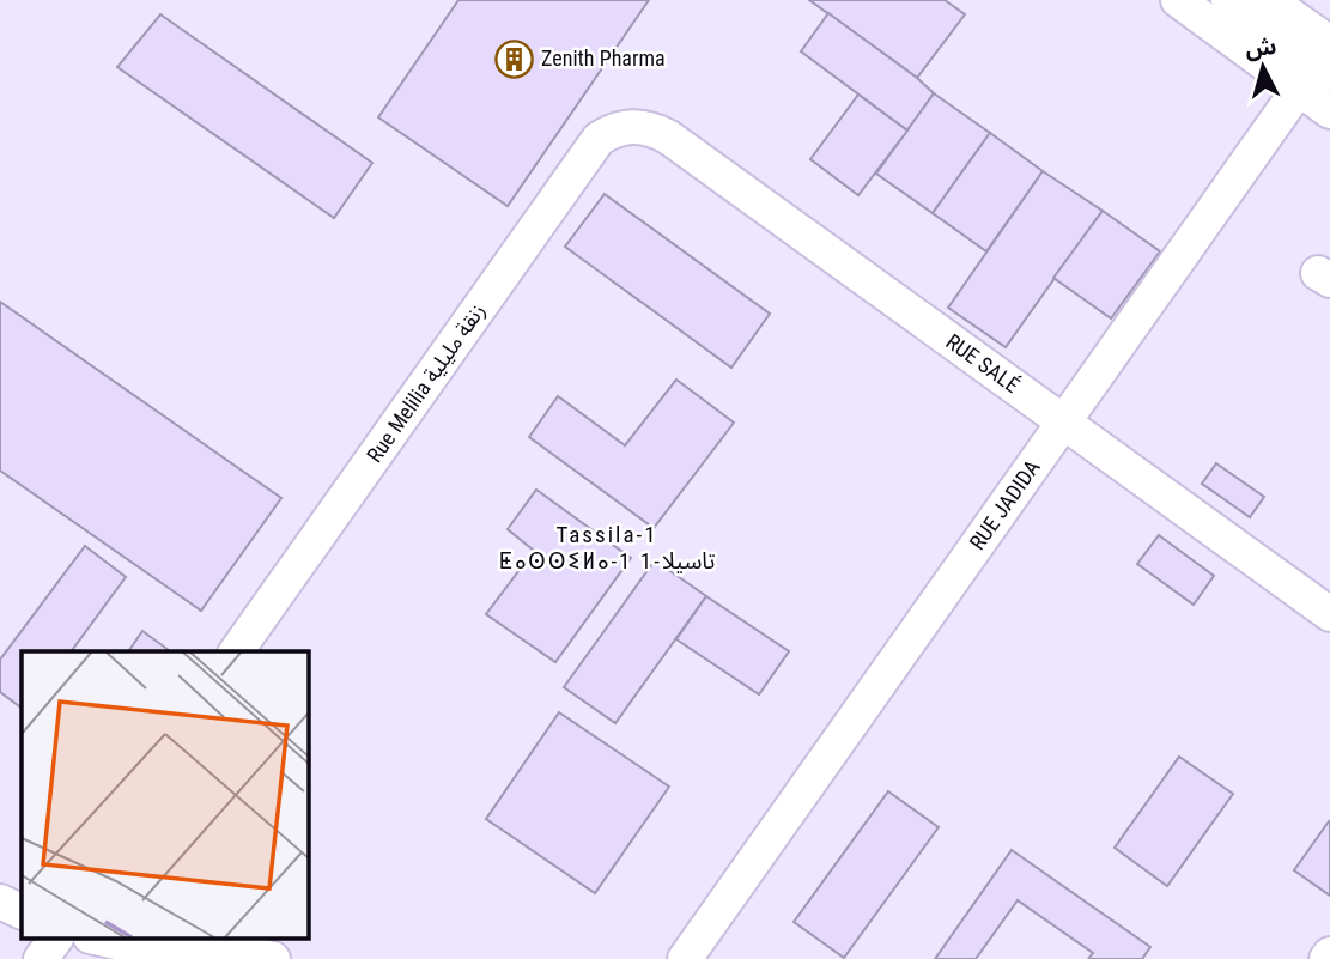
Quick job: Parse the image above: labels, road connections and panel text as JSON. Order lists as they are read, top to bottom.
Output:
{
  "streets": {
    "street": ["RUE SALÉ", "Rue Melilia زنقة مليلية", "RUE JADIDA"]
  },
  "crossings": [
    ["RUE SALÉ", "Rue Melilia زنقة مليلية"],
    ["RUE SALÉ", "RUE JADIDA"]
  ],
  "districts": ["Tassila-1 ⵟⴰⵙⵙⵉⵍⴰ-1 1-تاسيلا"],
  "places": {
    "building": ["Zenith Pharma"]
  },
  "north": "top"
}
